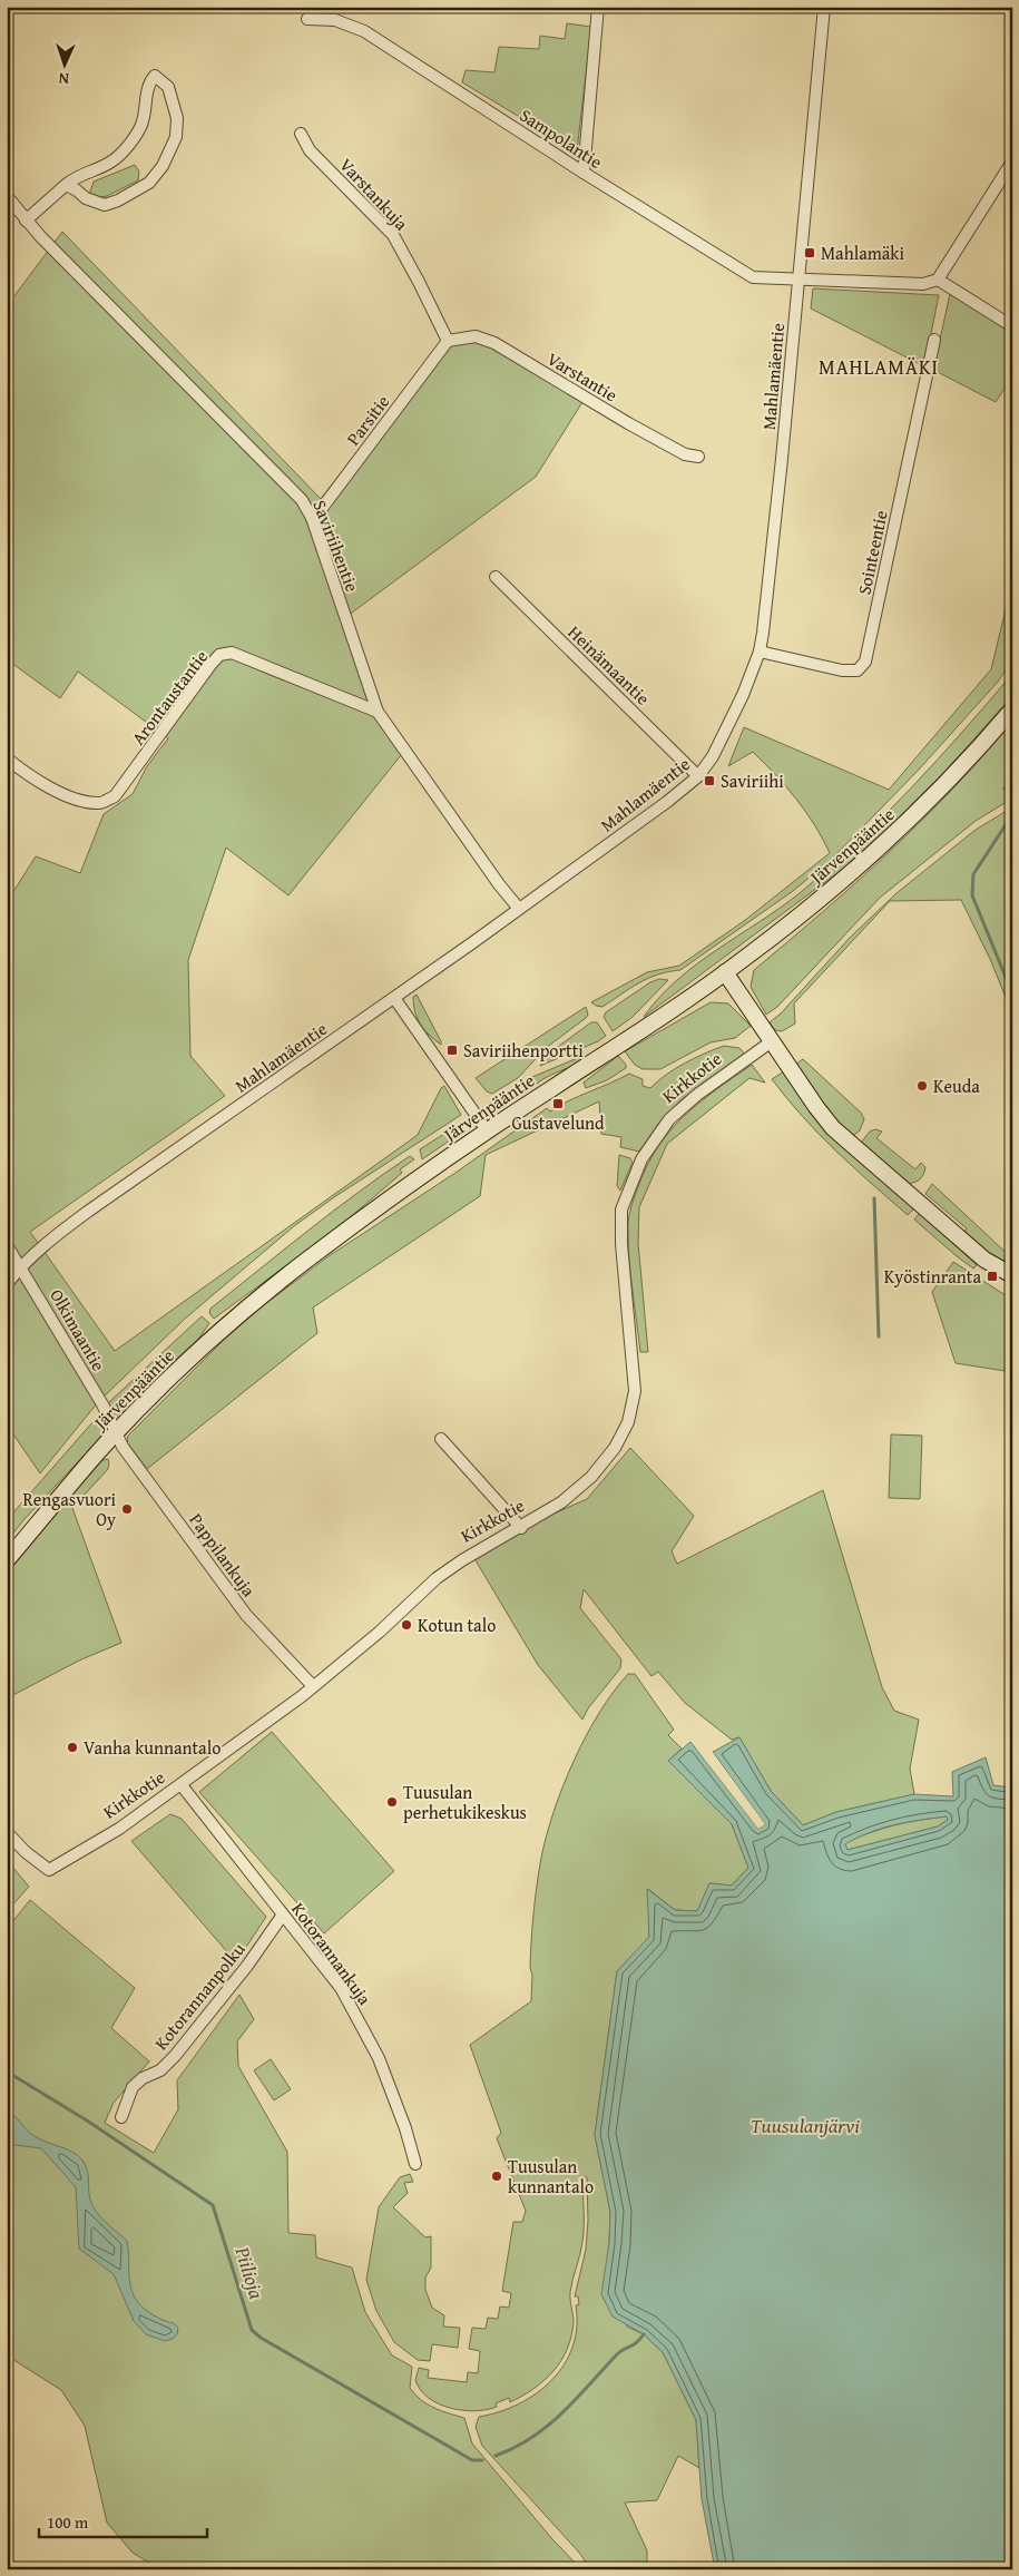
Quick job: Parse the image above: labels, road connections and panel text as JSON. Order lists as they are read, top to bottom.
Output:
{
  "streets": {
    "main road": ["Järvenpääntie"],
    "street": [
      "Sampolantie",
      "Varstankuja",
      "Varstantie",
      "Mahlamäentie",
      "Parsitie",
      "Saviriihentie",
      "Sointeentie",
      "Heinämaantie",
      "Arontaustantie",
      "Kirkkotie",
      "Olkimaantie",
      "Pappilankuja",
      "Kotorannankuja",
      "Kotorannanpolku"
    ]
  },
  "crossings": [
    ["Sampolantie", "Mahlamäentie"],
    ["Varstankuja", "Varstantie"],
    ["Varstankuja", "Parsitie"],
    ["Varstantie", "Parsitie"],
    ["Mahlamäentie", "Saviriihentie"],
    ["Mahlamäentie", "Sointeentie"],
    ["Mahlamäentie", "Heinämaantie"],
    ["Mahlamäentie", "Olkimaantie"],
    ["Parsitie", "Saviriihentie"],
    ["Saviriihentie", "Arontaustantie"],
    ["Järvenpääntie", "Olkimaantie"],
    ["Järvenpääntie", "Pappilankuja"],
    ["Kirkkotie", "Pappilankuja"],
    ["Kirkkotie", "Kotorannankuja"],
    ["Olkimaantie", "Pappilankuja"],
    ["Kotorannankuja", "Kotorannanpolku"]
  ],
  "districts": ["MAHLAMÄKI"],
  "water": ["Tuusulanjärvi", "Piilioja"],
  "places": {
    "transit": [
      "Mahlamäki",
      "Saviriihi",
      "Saviriihenportti",
      "Gustavelund",
      "Kyöstinranta"
    ],
    "other": [
      "Keuda",
      "Rengasvuori Oy",
      "Kotun talo",
      "Vanha kunnantalo",
      "Tuusulan perhetukikeskus",
      "Tuusulan kunnantalo"
    ]
  },
  "scale_bar": "100 m",
  "north": "bottom"
}
